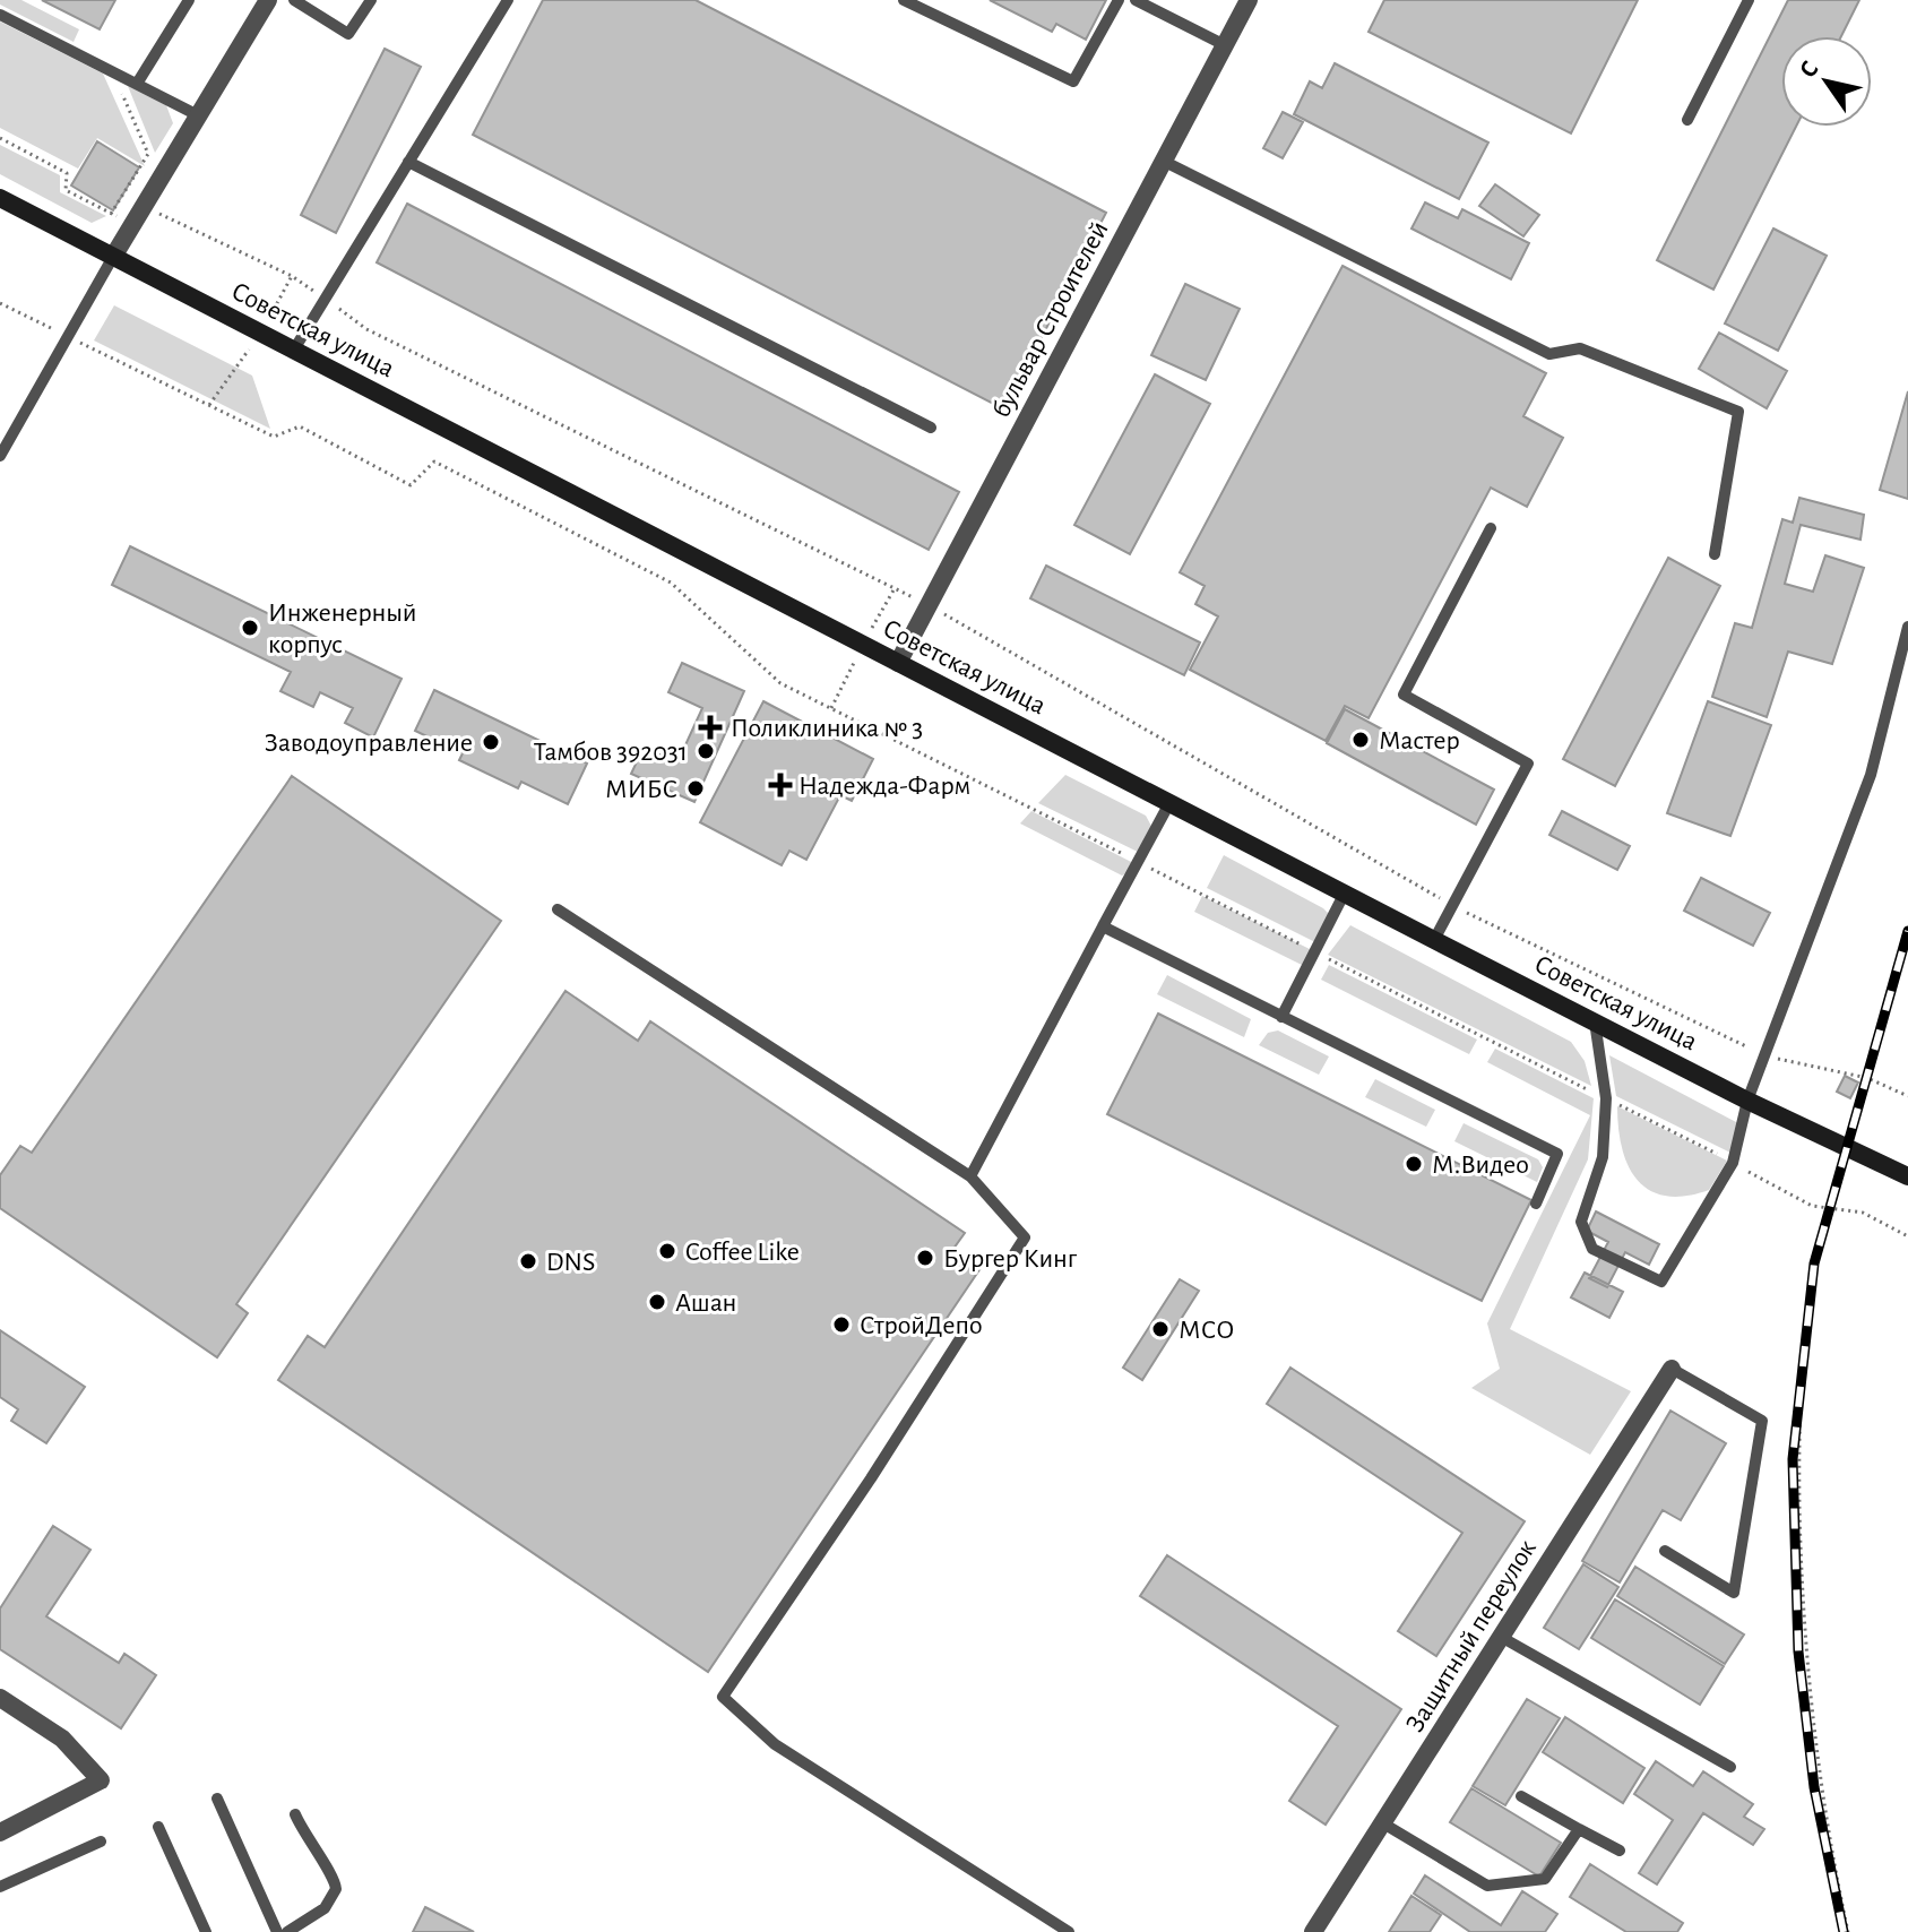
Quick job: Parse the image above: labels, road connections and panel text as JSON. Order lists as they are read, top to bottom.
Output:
{
  "streets": {
    "main road": ["Советская улица"],
    "street": ["бульвар Строителей", "Защитный переулок"]
  },
  "crossings": [
    ["бульвар Строителей", "Советская улица"]
  ],
  "places": {
    "other": [
      "Инженерный корпус",
      "Мастер",
      "Заводоуправление",
      "Тамбов 392031",
      "МИБС",
      "М.Видео",
      "Coffee Like",
      "Бургер Кинг",
      "DNS",
      "Ашан",
      "СтройДепо",
      "МСО"
    ],
    "health": ["Поликлиника № 3", "Надежда-Фарм"]
  },
  "north": "top left"
}
